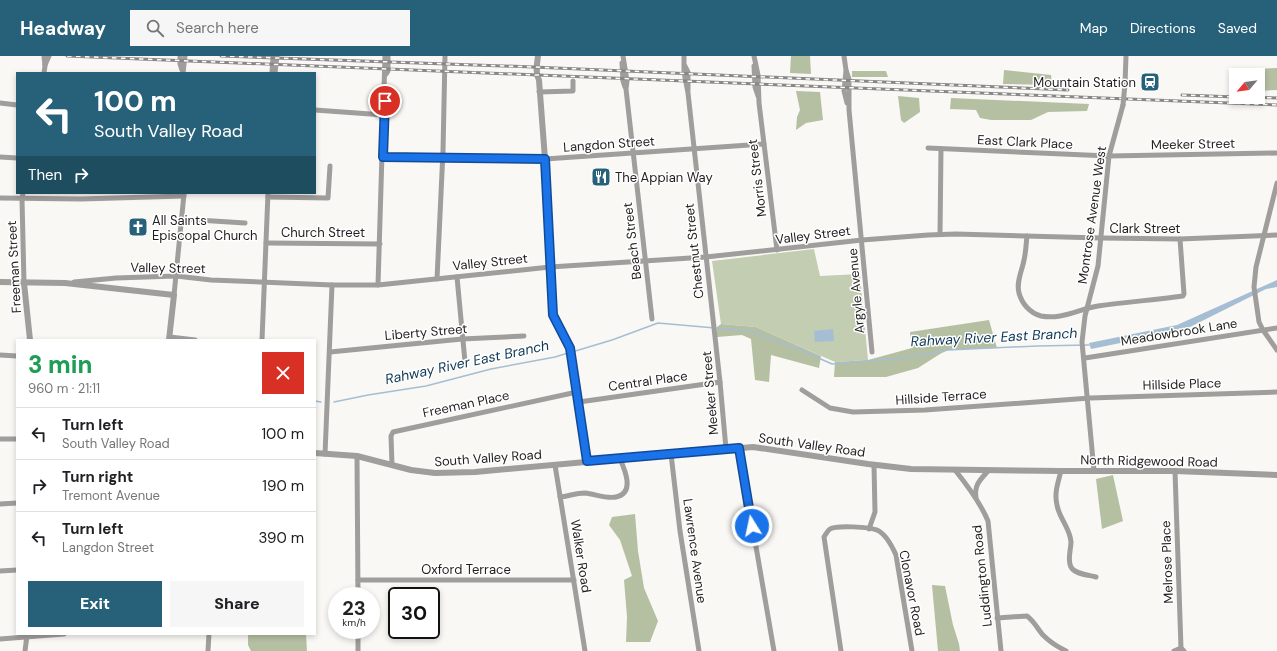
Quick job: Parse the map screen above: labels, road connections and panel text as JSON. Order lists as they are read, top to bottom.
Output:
{
  "streets": {
    "street": [
      "East Clark Place",
      "Langdon Street",
      "Meeker Street",
      "Morris Street",
      "Montrose Avenue West",
      "Clark Street",
      "Church Street",
      "Valley Street",
      "Beach Street",
      "Chestnut Street",
      "Freeman Street",
      "Argyle Avenue",
      "Liberty Street",
      "Meadowbrook Lane",
      "Central Place",
      "Hillside Place",
      "Hillside Terrace",
      "Freeman Place",
      "South Valley Road",
      "North Ridgewood Road",
      "Lawrence Avenue",
      "Walker Road",
      "Melrose Place",
      "Oxford Terrace",
      "Luddington Road",
      "Clonavor Road"
    ]
  },
  "crossings": [
    ["East Clark Place", "Meeker Street"],
    ["East Clark Place", "Montrose Avenue West"],
    ["Langdon Street", "Morris Street"],
    ["Langdon Street", "Beach Street"],
    ["Langdon Street", "Chestnut Street"],
    ["Meeker Street", "Montrose Avenue West"],
    ["Meeker Street", "Chestnut Street"],
    ["Meeker Street", "Central Place"],
    ["Meeker Street", "South Valley Road"],
    ["Morris Street", "Valley Street"],
    ["Montrose Avenue West", "Clark Street"],
    ["Montrose Avenue West", "Meadowbrook Lane"],
    ["Montrose Avenue West", "Hillside Place"],
    ["Montrose Avenue West", "Hillside Terrace"],
    ["Montrose Avenue West", "North Ridgewood Road"],
    ["Clark Street", "Valley Street"],
    ["Valley Street", "Beach Street"],
    ["Valley Street", "Chestnut Street"],
    ["Valley Street", "Freeman Street"],
    ["Valley Street", "Argyle Avenue"],
    ["Hillside Place", "Hillside Terrace"],
    ["Freeman Place", "South Valley Road"],
    ["South Valley Road", "North Ridgewood Road"],
    ["South Valley Road", "Lawrence Avenue"],
    ["South Valley Road", "Walker Road"],
    ["South Valley Road", "Luddington Road"],
    ["North Ridgewood Road", "Melrose Place"],
    ["Walker Road", "Oxford Terrace"]
  ],
  "water": ["Rahway River East Branch"],
  "places": {
    "station": ["Mountain Station"],
    "restaurant": ["The Appian Way"],
    "church": ["All Saints Episcopal Church"]
  },
  "north": "bottom left",
  "page": {
    "header": "Headway",
    "search": "Search here",
    "nav": ["Map", "Directions", "Saved"],
    "turn": ["100 m", "South Valley Road"],
    "then": "Then",
    "heading": ["3 min", "960 m · 21:11"],
    "list": [
      {
        "name": "Turn left",
        "note": "South Valley Road",
        "value": "100 m"
      },
      {
        "name": "Turn right",
        "note": "Tremont Avenue",
        "value": "190 m"
      },
      {
        "name": "Turn left",
        "note": "Langdon Street",
        "value": "390 m"
      }
    ],
    "buttons": ["Exit", "Share"],
    "speed": "23 km/h",
    "limit": "30"
  }
}
